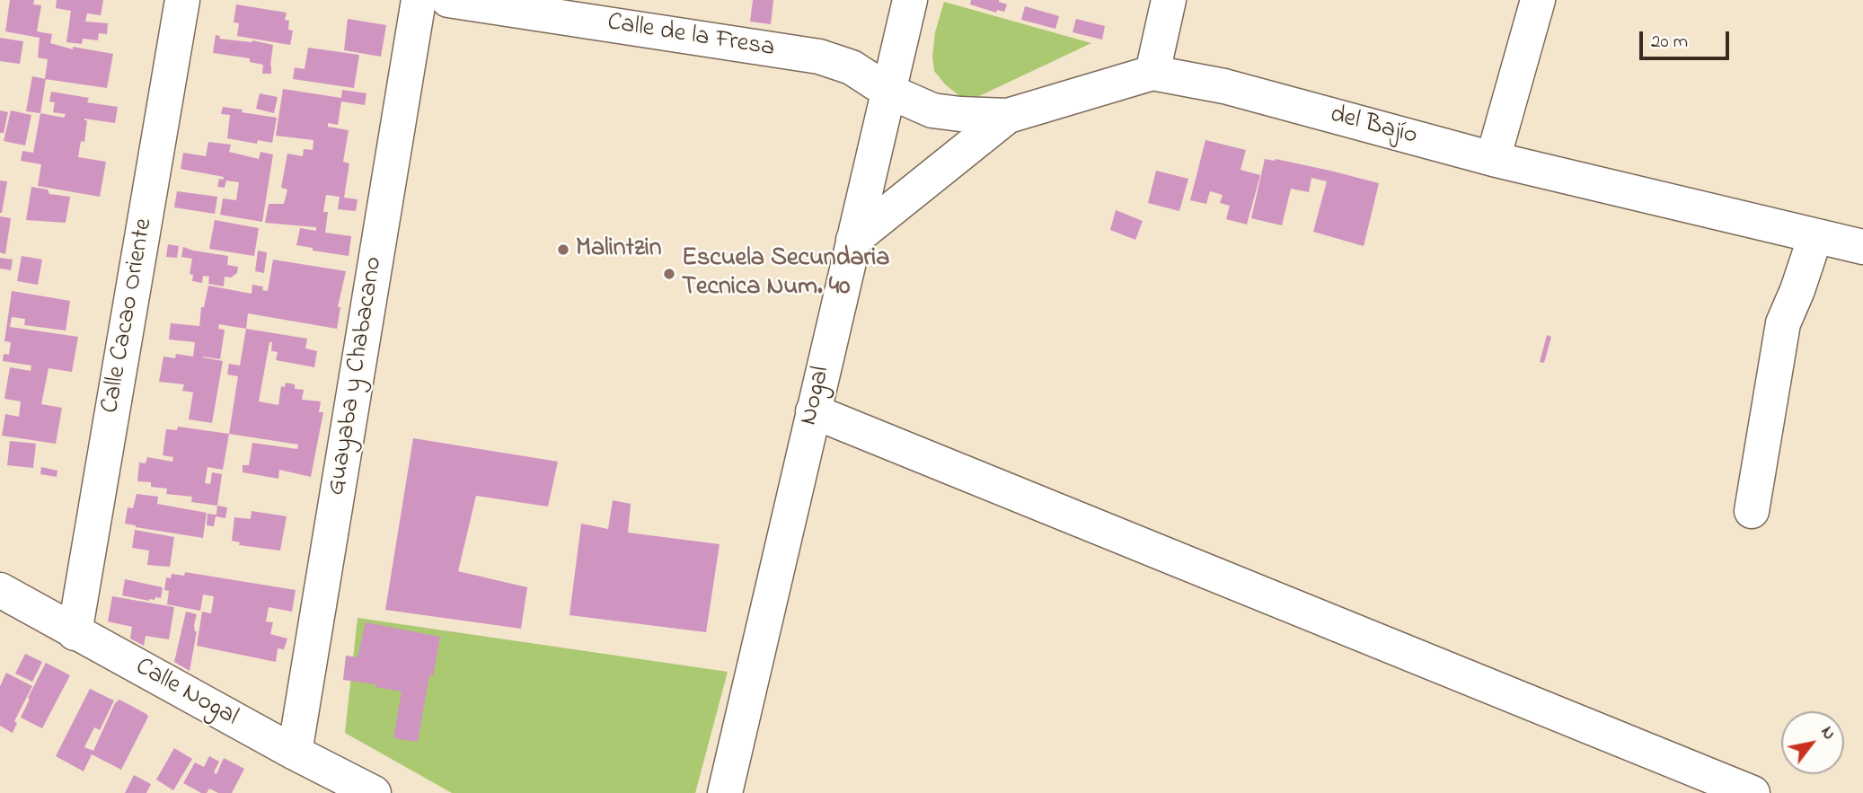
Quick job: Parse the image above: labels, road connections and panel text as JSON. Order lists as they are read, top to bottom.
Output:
{
  "streets": {
    "street": [
      "Calle de la Fresa",
      "del Bajío",
      "Calle Cacao Oriente",
      "Guayaba y Chabacano",
      "Nogal",
      "Calle Nogal"
    ]
  },
  "crossings": [
    ["Calle de la Fresa", "del Bajío"],
    ["Calle de la Fresa", "Nogal"],
    ["del Bajío", "Nogal"],
    ["Calle Cacao Oriente", "Calle Nogal"],
    ["Guayaba y Chabacano", "Calle Nogal"]
  ],
  "places": ["Malintzin", "Escuela Secundaria Tecnica Num. 40"],
  "scale_bar": "20 m",
  "north": "top right"
}
